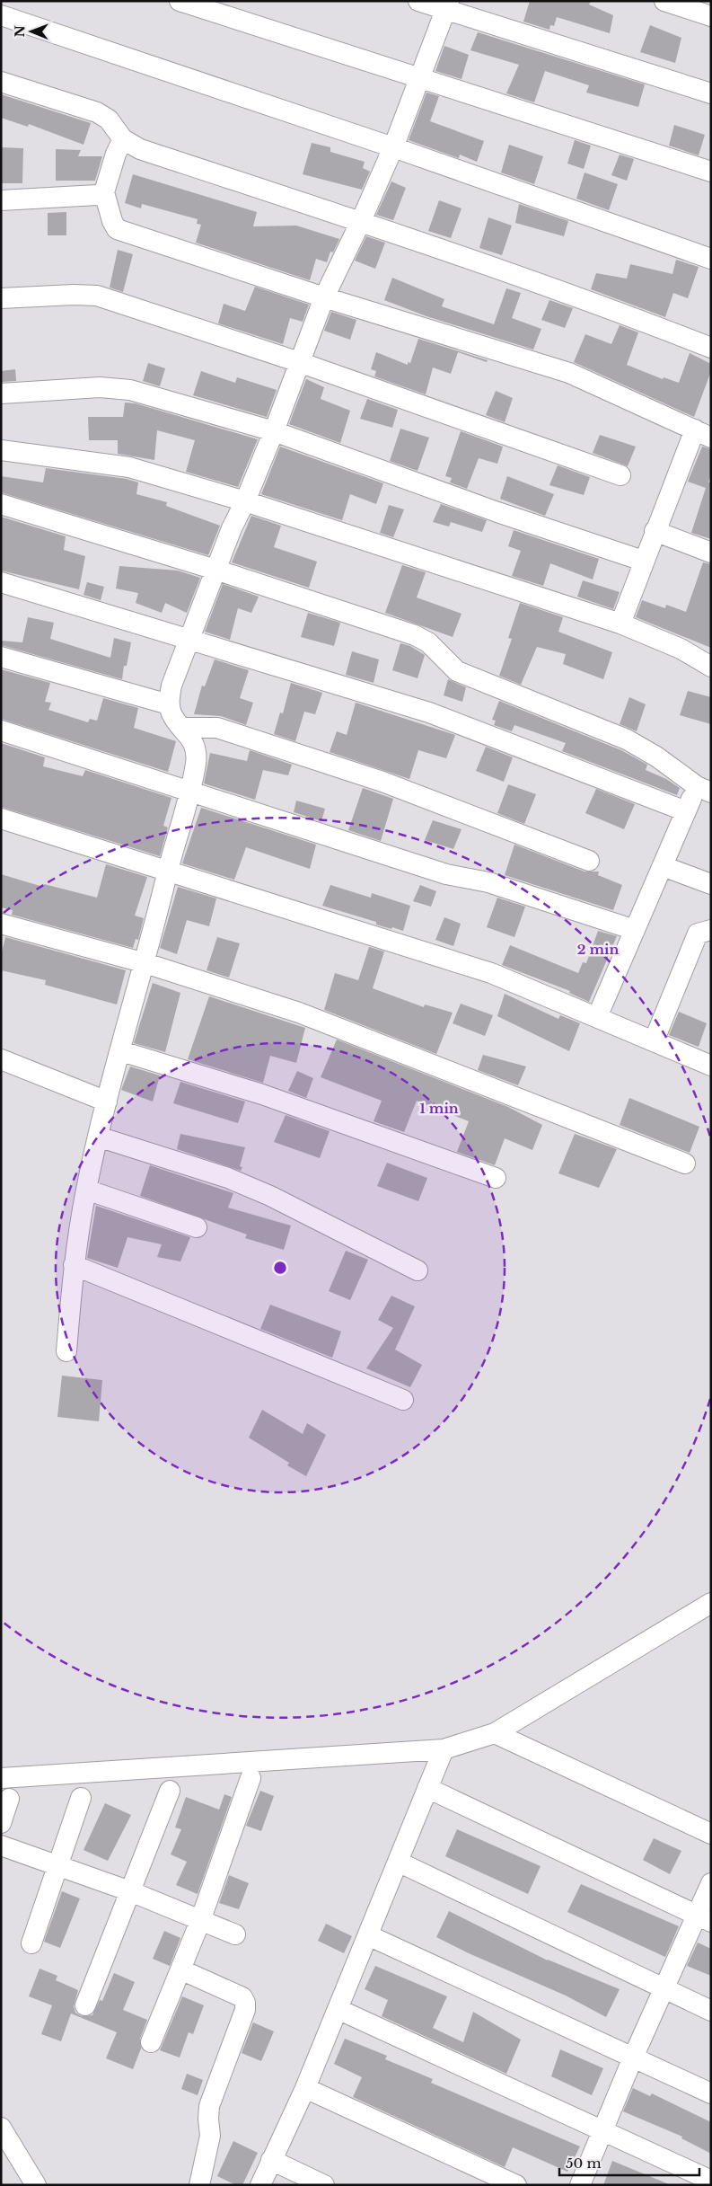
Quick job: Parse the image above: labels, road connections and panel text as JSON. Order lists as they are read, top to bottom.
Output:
{
  "scale_bar": "50 m",
  "north": "left",
  "rings": ["2 min", "1 min"]
}
